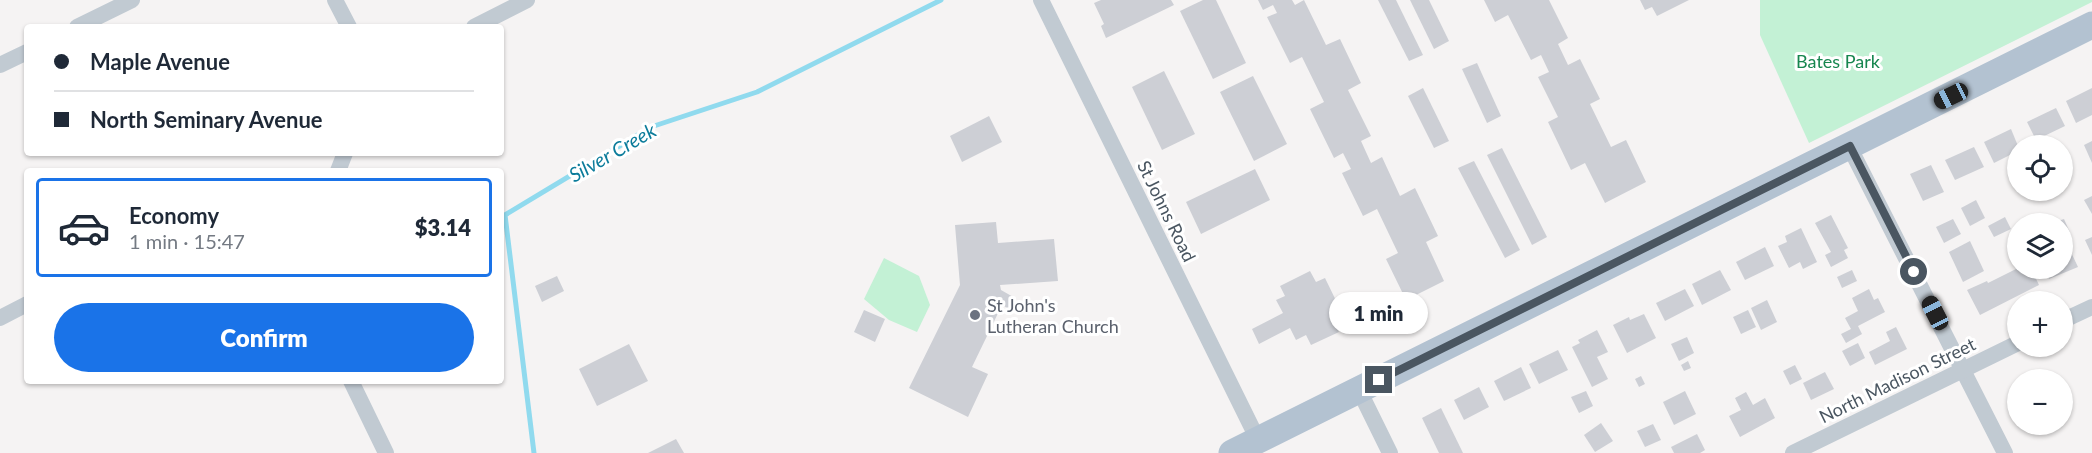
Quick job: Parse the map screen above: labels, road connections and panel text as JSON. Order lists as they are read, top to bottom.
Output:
{
  "streets": {
    "street": ["St Johns Road", "North Madison Street"]
  },
  "water": ["Silver Creek"],
  "parks": ["Bates Park"],
  "places": ["St John's Lutheran Church"],
  "page": {
    "banner": ["Maple Avenue", "North Seminary Avenue"],
    "map_buttons": ["+", "−"],
    "list": [
      {
        "name": "Economy",
        "note": "1 min · 15:47",
        "value": "$3.14"
      }
    ],
    "buttons": "Confirm",
    "bubble": "1 min"
  }
}
